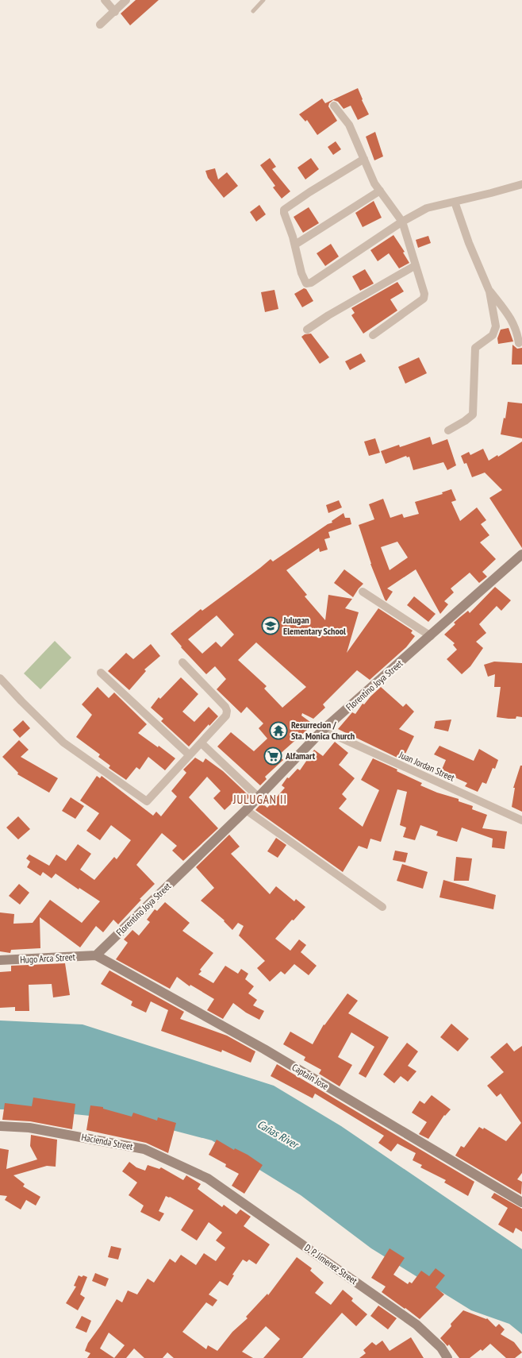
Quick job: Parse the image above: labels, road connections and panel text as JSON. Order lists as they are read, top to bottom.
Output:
{
  "streets": {
    "street": [
      "Florentino Joya Street",
      "Juan Jordan Street",
      "Hugo Arca Street",
      "Captain Jose",
      "Hacienda Street",
      "D. P. Jimenez Street"
    ]
  },
  "crossings": [
    ["Florentino Joya Street", "Juan Jordan Street"],
    ["Florentino Joya Street", "Hugo Arca Street"],
    ["Florentino Joya Street", "Captain Jose"],
    ["Hugo Arca Street", "Captain Jose"],
    ["Hacienda Street", "D. P. Jimenez Street"]
  ],
  "districts": ["JULUGAN II"],
  "water": ["Cañas River"],
  "places": {
    "school or university": ["Julugan Elementary School"],
    "temple": ["Resurrecion / Sta. Monica Church"],
    "supermarket": ["Alfamart"]
  }
}
